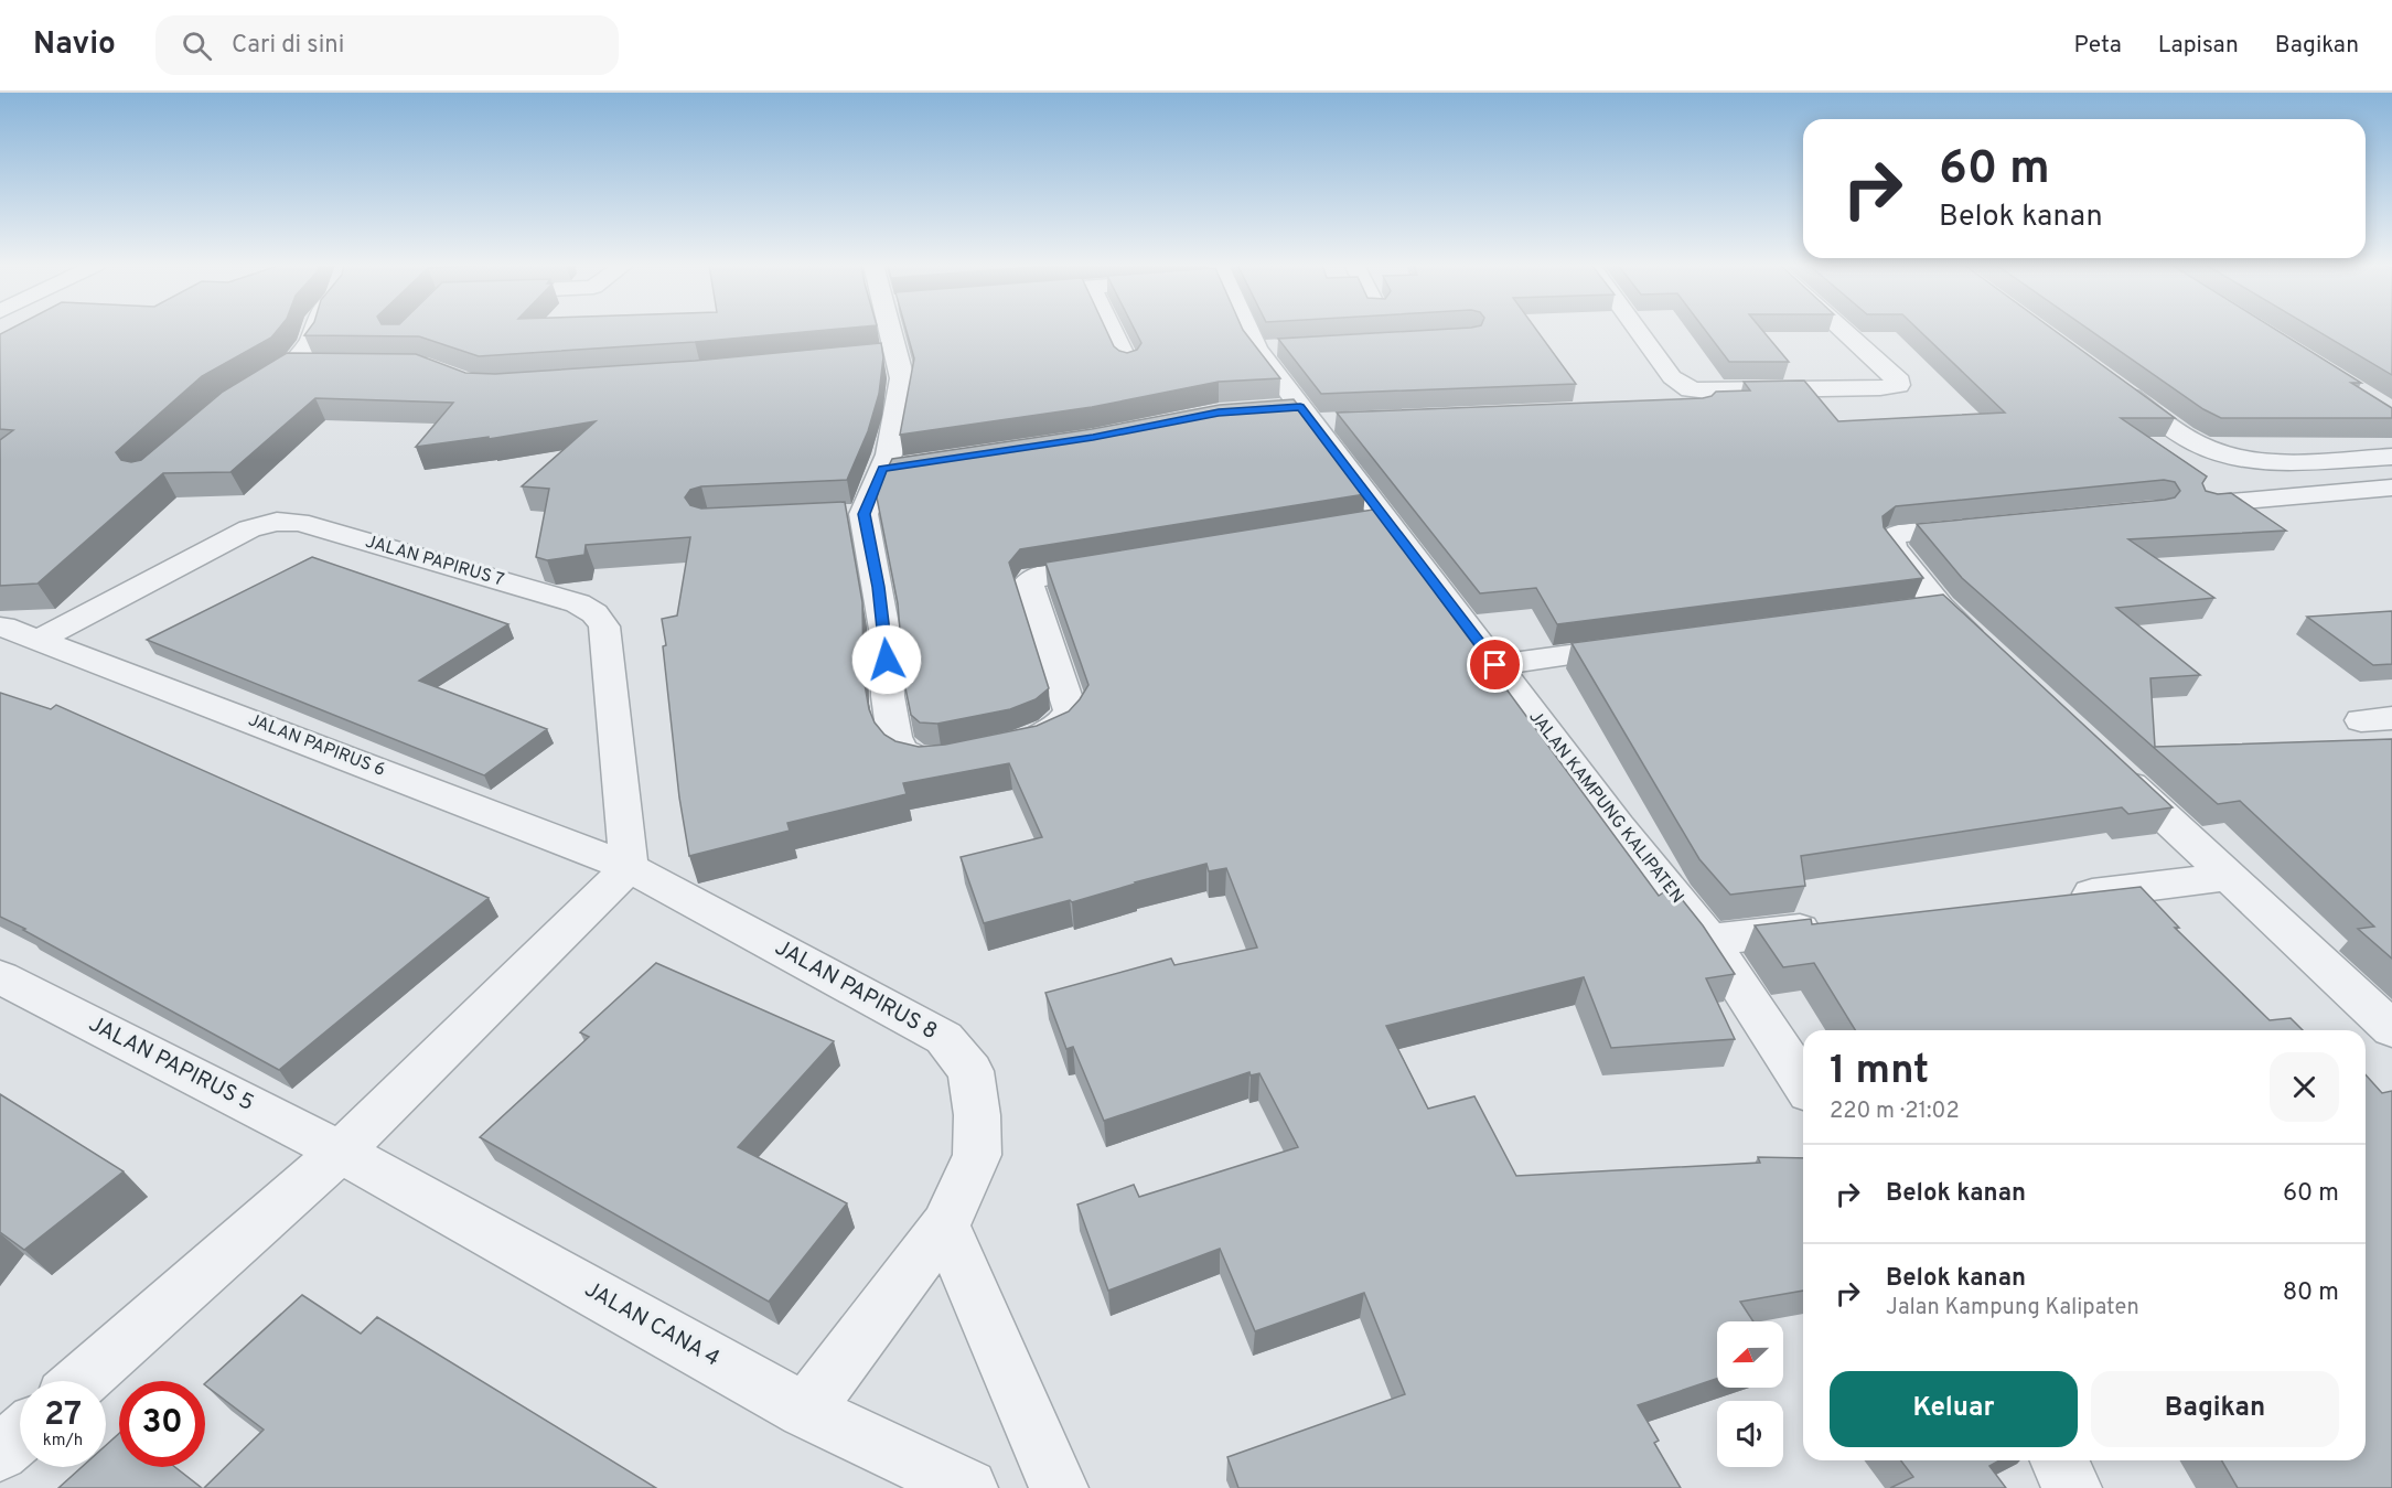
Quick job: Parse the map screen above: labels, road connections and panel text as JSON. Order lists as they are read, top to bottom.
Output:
{
  "streets": {
    "street": [
      "JALAN PAPIRUS 7",
      "JALAN PAPIRUS 6",
      "JALAN KAMPUNG KALIPATEN",
      "JALAN PAPIRUS 8",
      "JALAN PAPIRUS 5",
      "JALAN CANA 4"
    ]
  },
  "crossings": [
    ["JALAN PAPIRUS 7", "JALAN PAPIRUS 6"],
    ["JALAN PAPIRUS 7", "JALAN PAPIRUS 8"],
    ["JALAN PAPIRUS 6", "JALAN PAPIRUS 8"],
    ["JALAN PAPIRUS 8", "JALAN CANA 4"],
    ["JALAN PAPIRUS 5", "JALAN CANA 4"]
  ],
  "north": "left",
  "page": {
    "header": "Navio",
    "search": "Cari di sini",
    "nav": ["Peta", "Lapisan", "Bagikan"],
    "turn": ["60 m", "Belok kanan"],
    "heading": ["1 mnt", "220 m · 21:02"],
    "list": [
      {
        "name": "Belok kanan",
        "value": "60 m"
      },
      {
        "name": "Belok kanan",
        "note": "Jalan Kampung Kalipaten",
        "value": "80 m"
      }
    ],
    "buttons": ["Keluar", "Bagikan"],
    "speed": "27 km/h",
    "limit": "30"
  }
}
